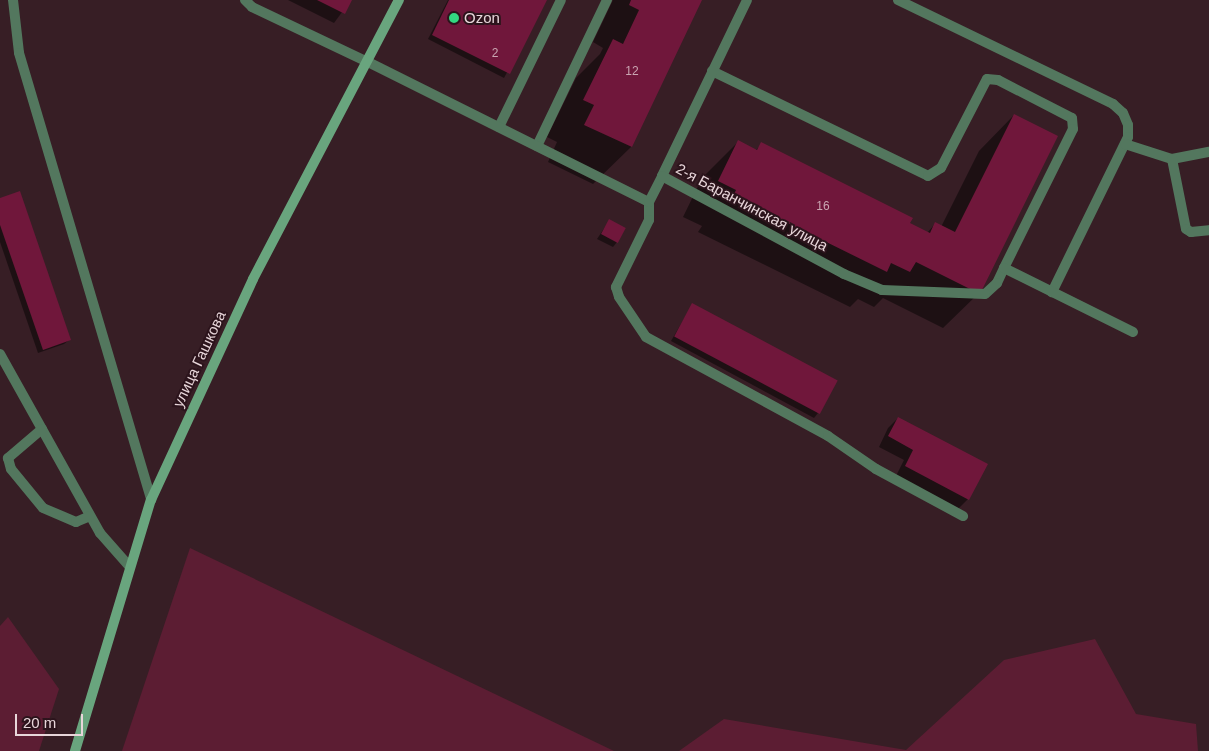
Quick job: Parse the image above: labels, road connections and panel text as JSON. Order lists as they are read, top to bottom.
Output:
{
  "streets": {
    "street": ["2-я Баранчинская улица", "улица Гашкова"]
  },
  "places": ["Ozon"],
  "house_numbers": ["2", "12", "16"],
  "scale_bar": "20 m"
}
